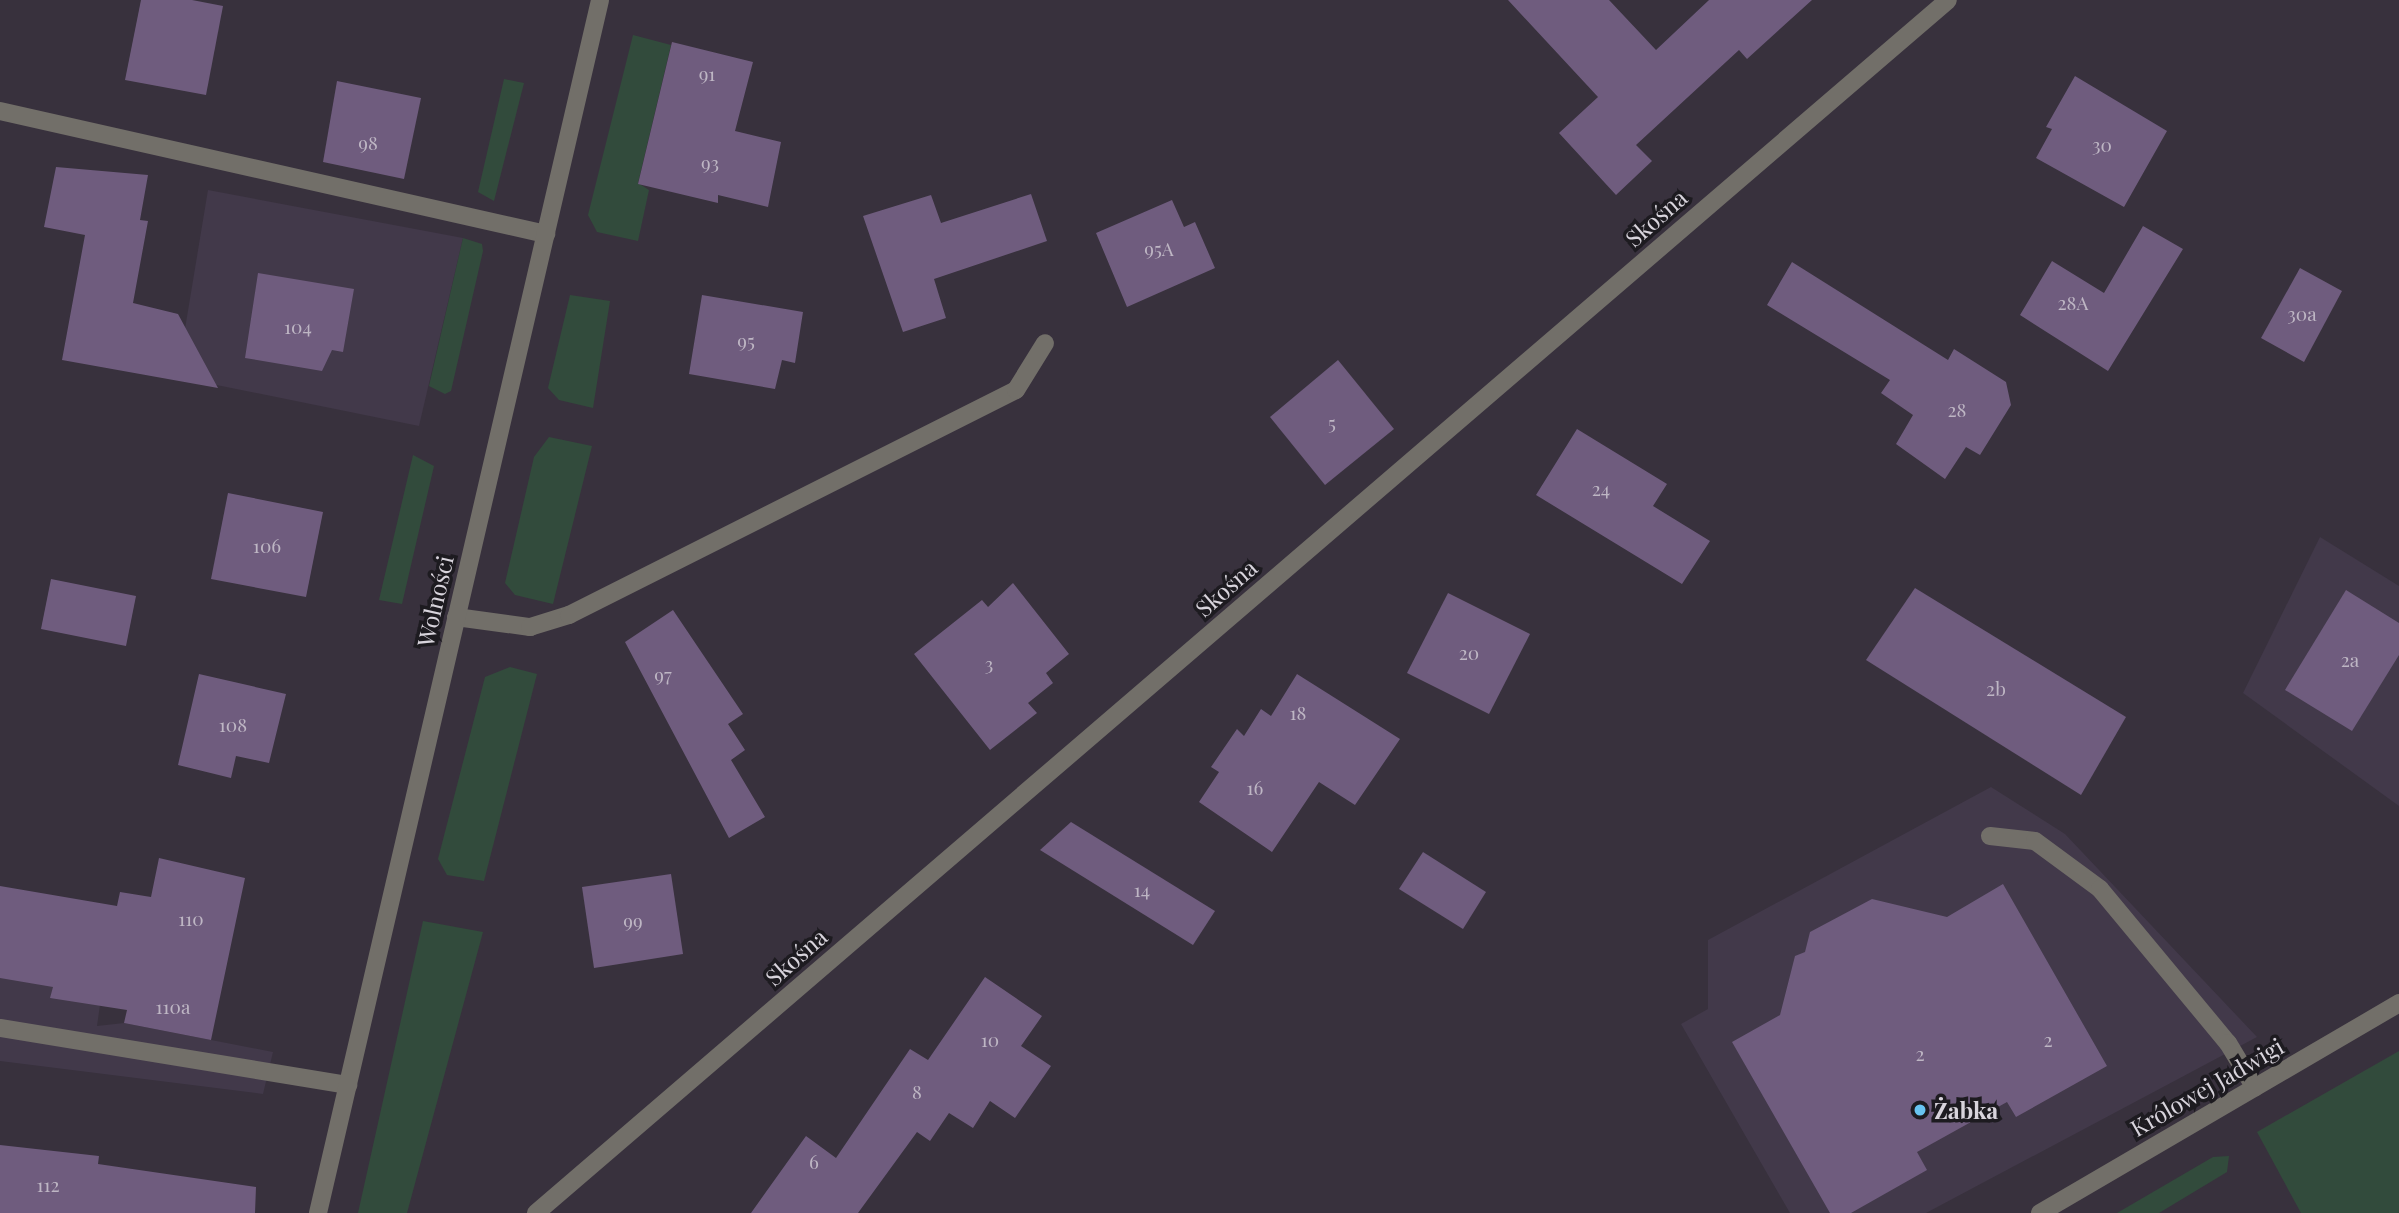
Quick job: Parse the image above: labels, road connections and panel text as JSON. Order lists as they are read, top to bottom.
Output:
{
  "streets": {
    "street": ["Skośna", "Wolności", "Królowej Jadwigi"]
  },
  "places": ["Żabka"],
  "house_numbers": [
    "91",
    "98",
    "30",
    "93",
    "95A",
    "28A",
    "30a",
    "104",
    "95",
    "28",
    "5",
    "24",
    "106",
    "20",
    "2a",
    "3",
    "97",
    "2b",
    "18",
    "108",
    "16",
    "14",
    "110",
    "99",
    "110a",
    "10",
    "2",
    "2",
    "8",
    "6",
    "112"
  ]
}
